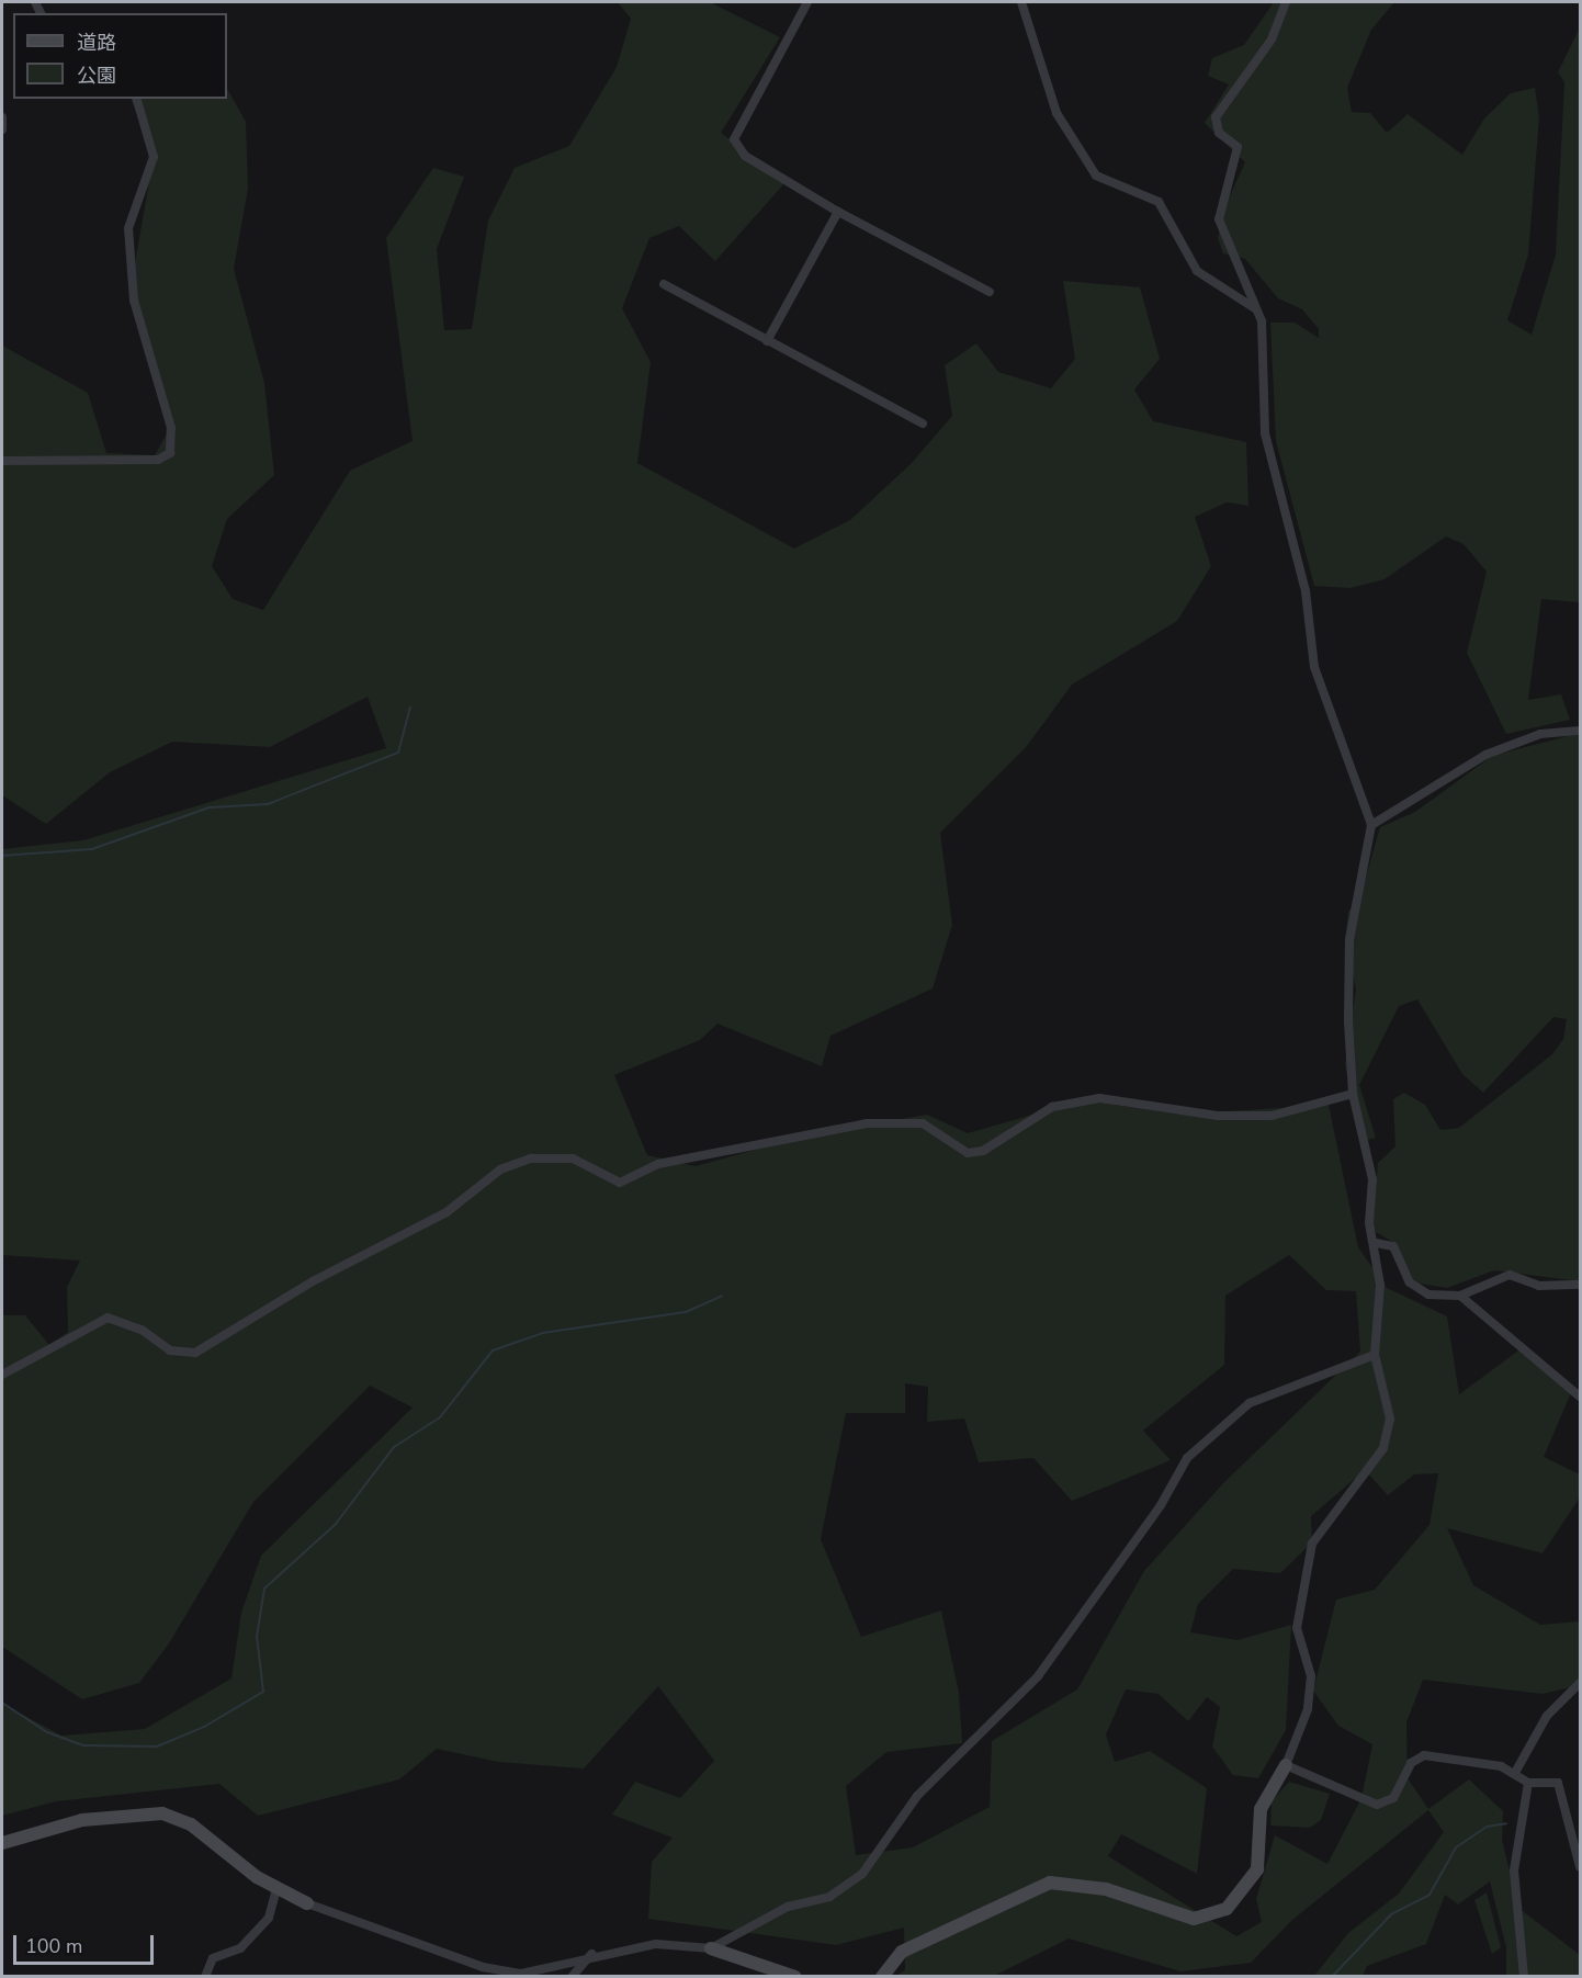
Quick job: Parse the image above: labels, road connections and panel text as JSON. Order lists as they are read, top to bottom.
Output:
{
  "legend": ["道路", "公園"],
  "scale_bar": "100 m"
}
